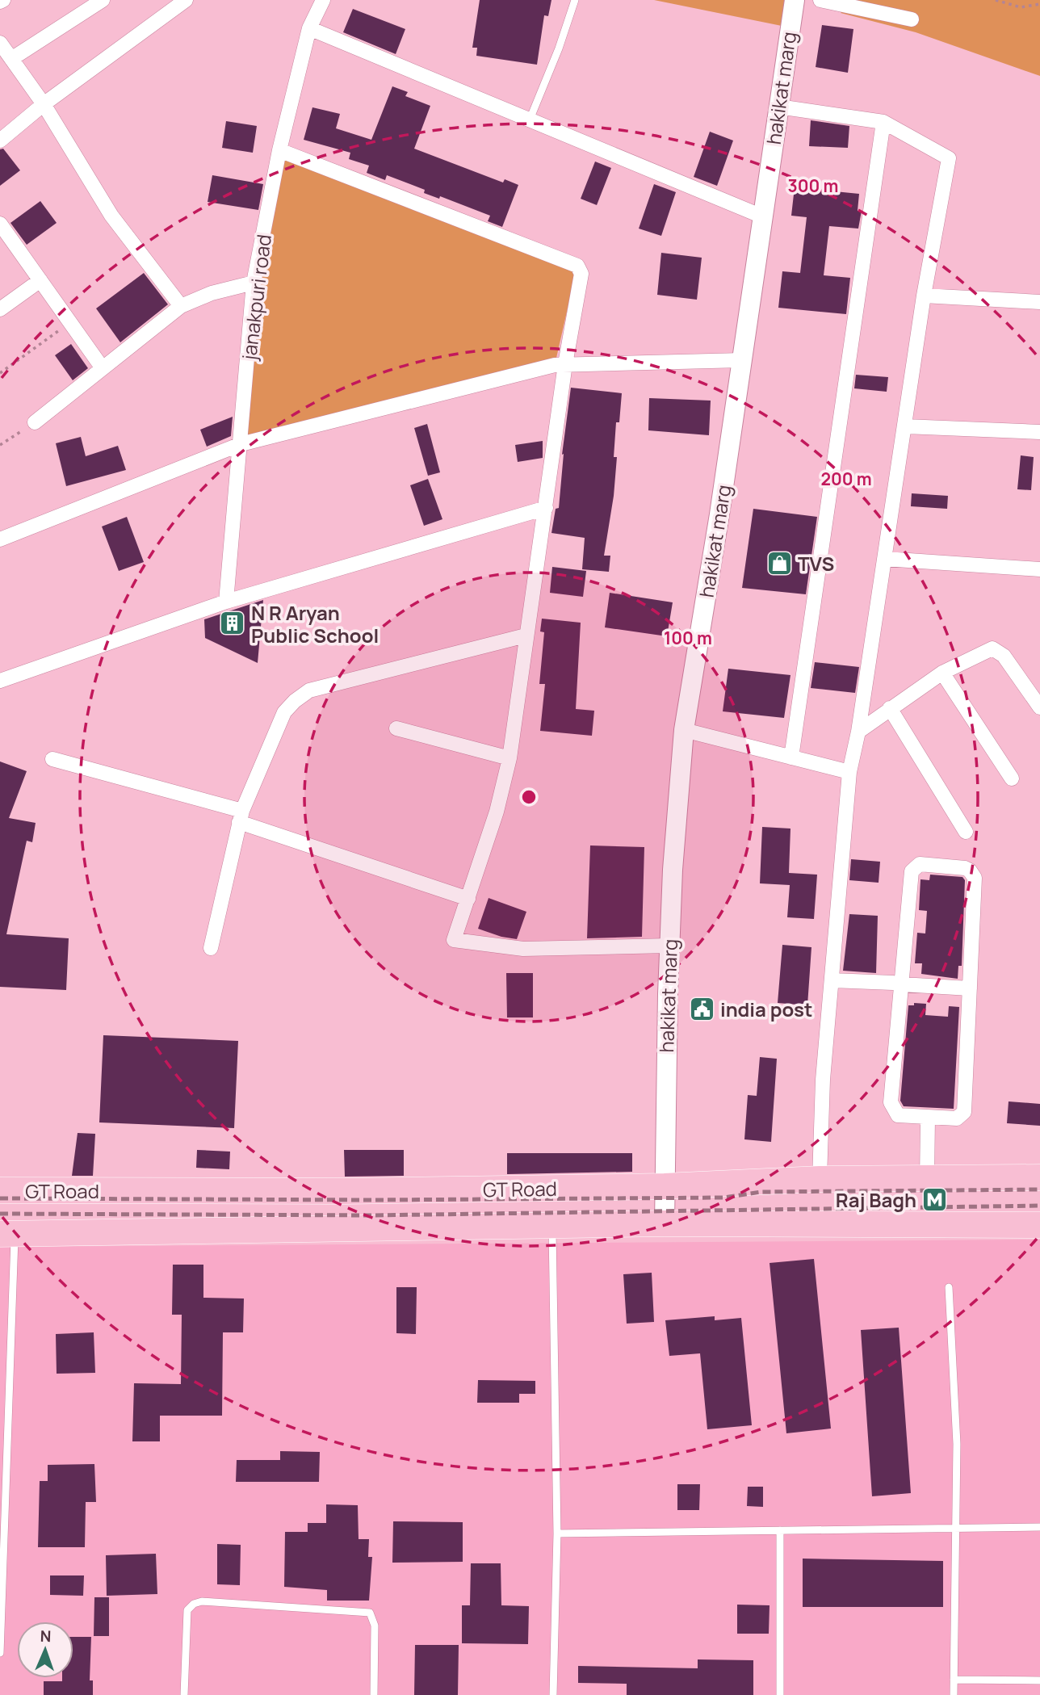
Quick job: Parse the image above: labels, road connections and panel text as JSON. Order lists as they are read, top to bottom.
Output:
{
  "streets": {
    "highway": ["GT Road"],
    "street": ["hakikat marg", "janakpuri road"]
  },
  "crossings": [
    ["hakikat marg", "GT Road"]
  ],
  "places": {
    "shop": ["TVS"],
    "building": ["N R Aryan Public School"],
    "public building": ["india post"],
    "metro station": ["Raj Bagh"]
  },
  "north": "top",
  "rings": ["300 m", "200 m", "100 m"]
}
